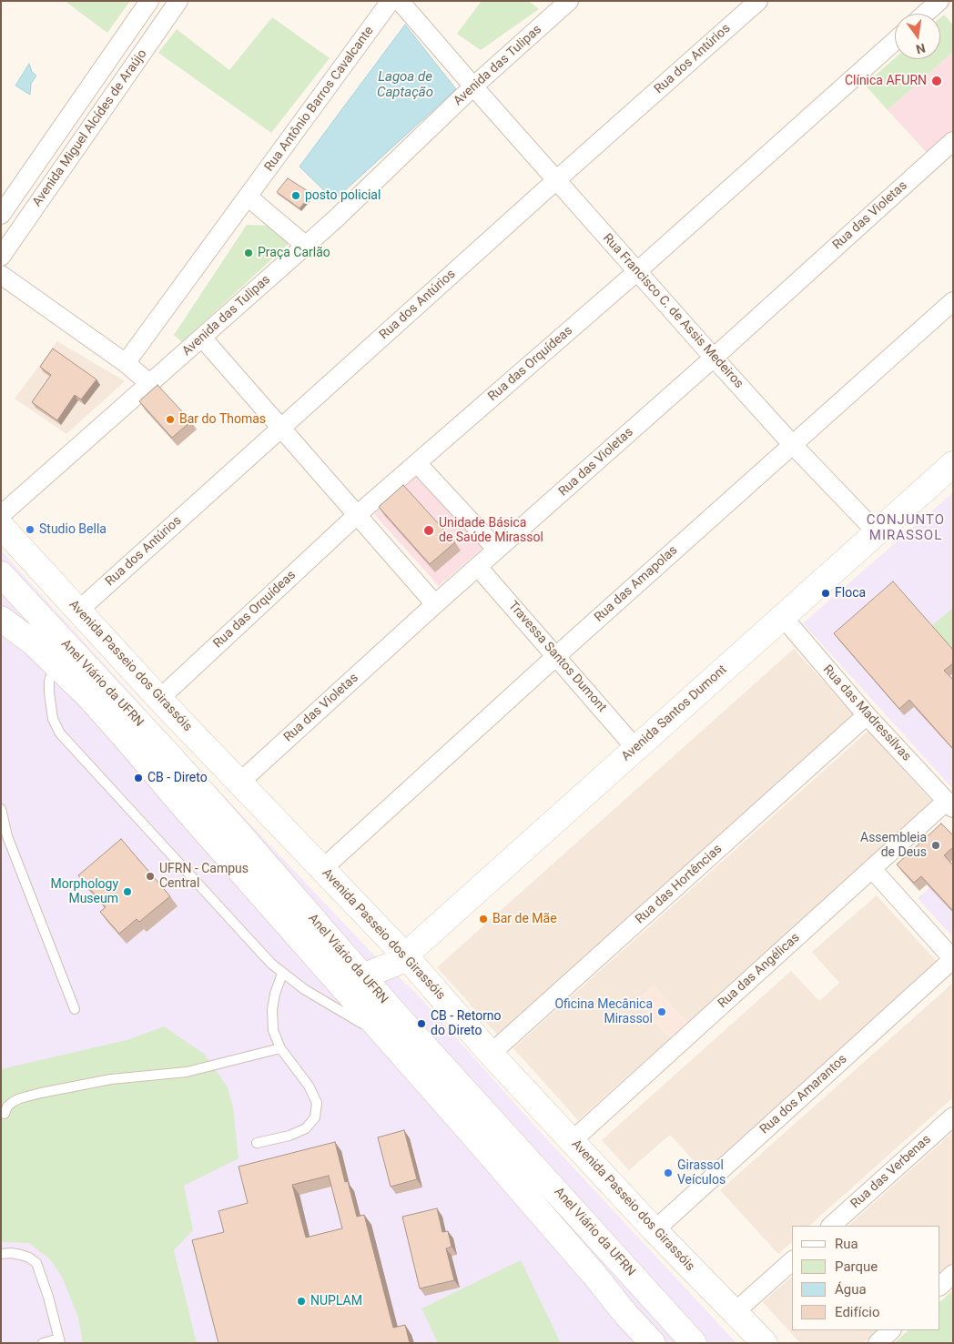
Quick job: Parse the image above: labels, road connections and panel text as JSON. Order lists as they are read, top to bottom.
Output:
{
  "streets": {
    "main road": ["Avenida Passeio dos Girassóis", "Anel Viário da UFRN", "Avenida Santos Dumont"],
    "street": [
      "Rua dos Antúrios",
      "Avenida das Tulipas",
      "Rua Antônio Barros Cavalcante",
      "Avenida Miguel Alcídes de Araújo",
      "Rua das Violetas",
      "Rua Francisco C. de Assis Medeiros",
      "Rua das Orquídeas",
      "Rua das Amapolas",
      "Travessa Santos Dumont",
      "Rua das Madressilvas",
      "Rua das Hortências",
      "Rua das Angélicas",
      "Rua dos Amarantos",
      "Rua das Verbenas"
    ]
  },
  "crossings": [
    ["Rua dos Antúrios", "Rua Francisco C. de Assis Medeiros"],
    ["Rua dos Antúrios", "Avenida Passeio dos Girassóis"],
    ["Avenida das Tulipas", "Rua Francisco C. de Assis Medeiros"],
    ["Rua das Violetas", "Rua Francisco C. de Assis Medeiros"],
    ["Rua das Violetas", "Travessa Santos Dumont"],
    ["Rua das Violetas", "Avenida Passeio dos Girassóis"],
    ["Rua Francisco C. de Assis Medeiros", "Rua das Orquídeas"],
    ["Rua Francisco C. de Assis Medeiros", "Rua das Amapolas"],
    ["Rua Francisco C. de Assis Medeiros", "Avenida Santos Dumont"],
    ["Rua das Orquídeas", "Avenida Passeio dos Girassóis"],
    ["Rua das Amapolas", "Travessa Santos Dumont"],
    ["Rua das Amapolas", "Avenida Passeio dos Girassóis"],
    ["Travessa Santos Dumont", "Avenida Santos Dumont"],
    ["Avenida Passeio dos Girassóis", "Avenida Santos Dumont"],
    ["Avenida Passeio dos Girassóis", "Rua das Hortências"],
    ["Avenida Passeio dos Girassóis", "Rua das Angélicas"],
    ["Avenida Passeio dos Girassóis", "Rua dos Amarantos"],
    ["Anel Viário da UFRN", "Avenida Santos Dumont"],
    ["Avenida Santos Dumont", "Rua das Madressilvas"],
    ["Rua das Madressilvas", "Rua das Hortências"],
    ["Rua das Madressilvas", "Rua das Angélicas"]
  ],
  "districts": ["CONJUNTO MIRASSOL"],
  "water": ["Lagoa de Captação"],
  "places": [
    "Clínica AFURN",
    "posto policial",
    "Praça Carlão",
    "Bar do Thomas",
    "Studio Bella",
    "Unidade Básica de Saúde Mirassol",
    "Floca",
    "CB - Direto",
    "Assembleia de Deus",
    "UFRN - Campus Central",
    "Morphology Museum",
    "Bar de Mãe",
    "Oficina Mecânica Mirassol",
    "CB - Retorno do Direto",
    "Girassol Veículos",
    "NUPLAM"
  ],
  "legend": [
    "Rua",
    "Parque",
    "Água",
    "Edifício"
  ],
  "north": "bottom"
}
